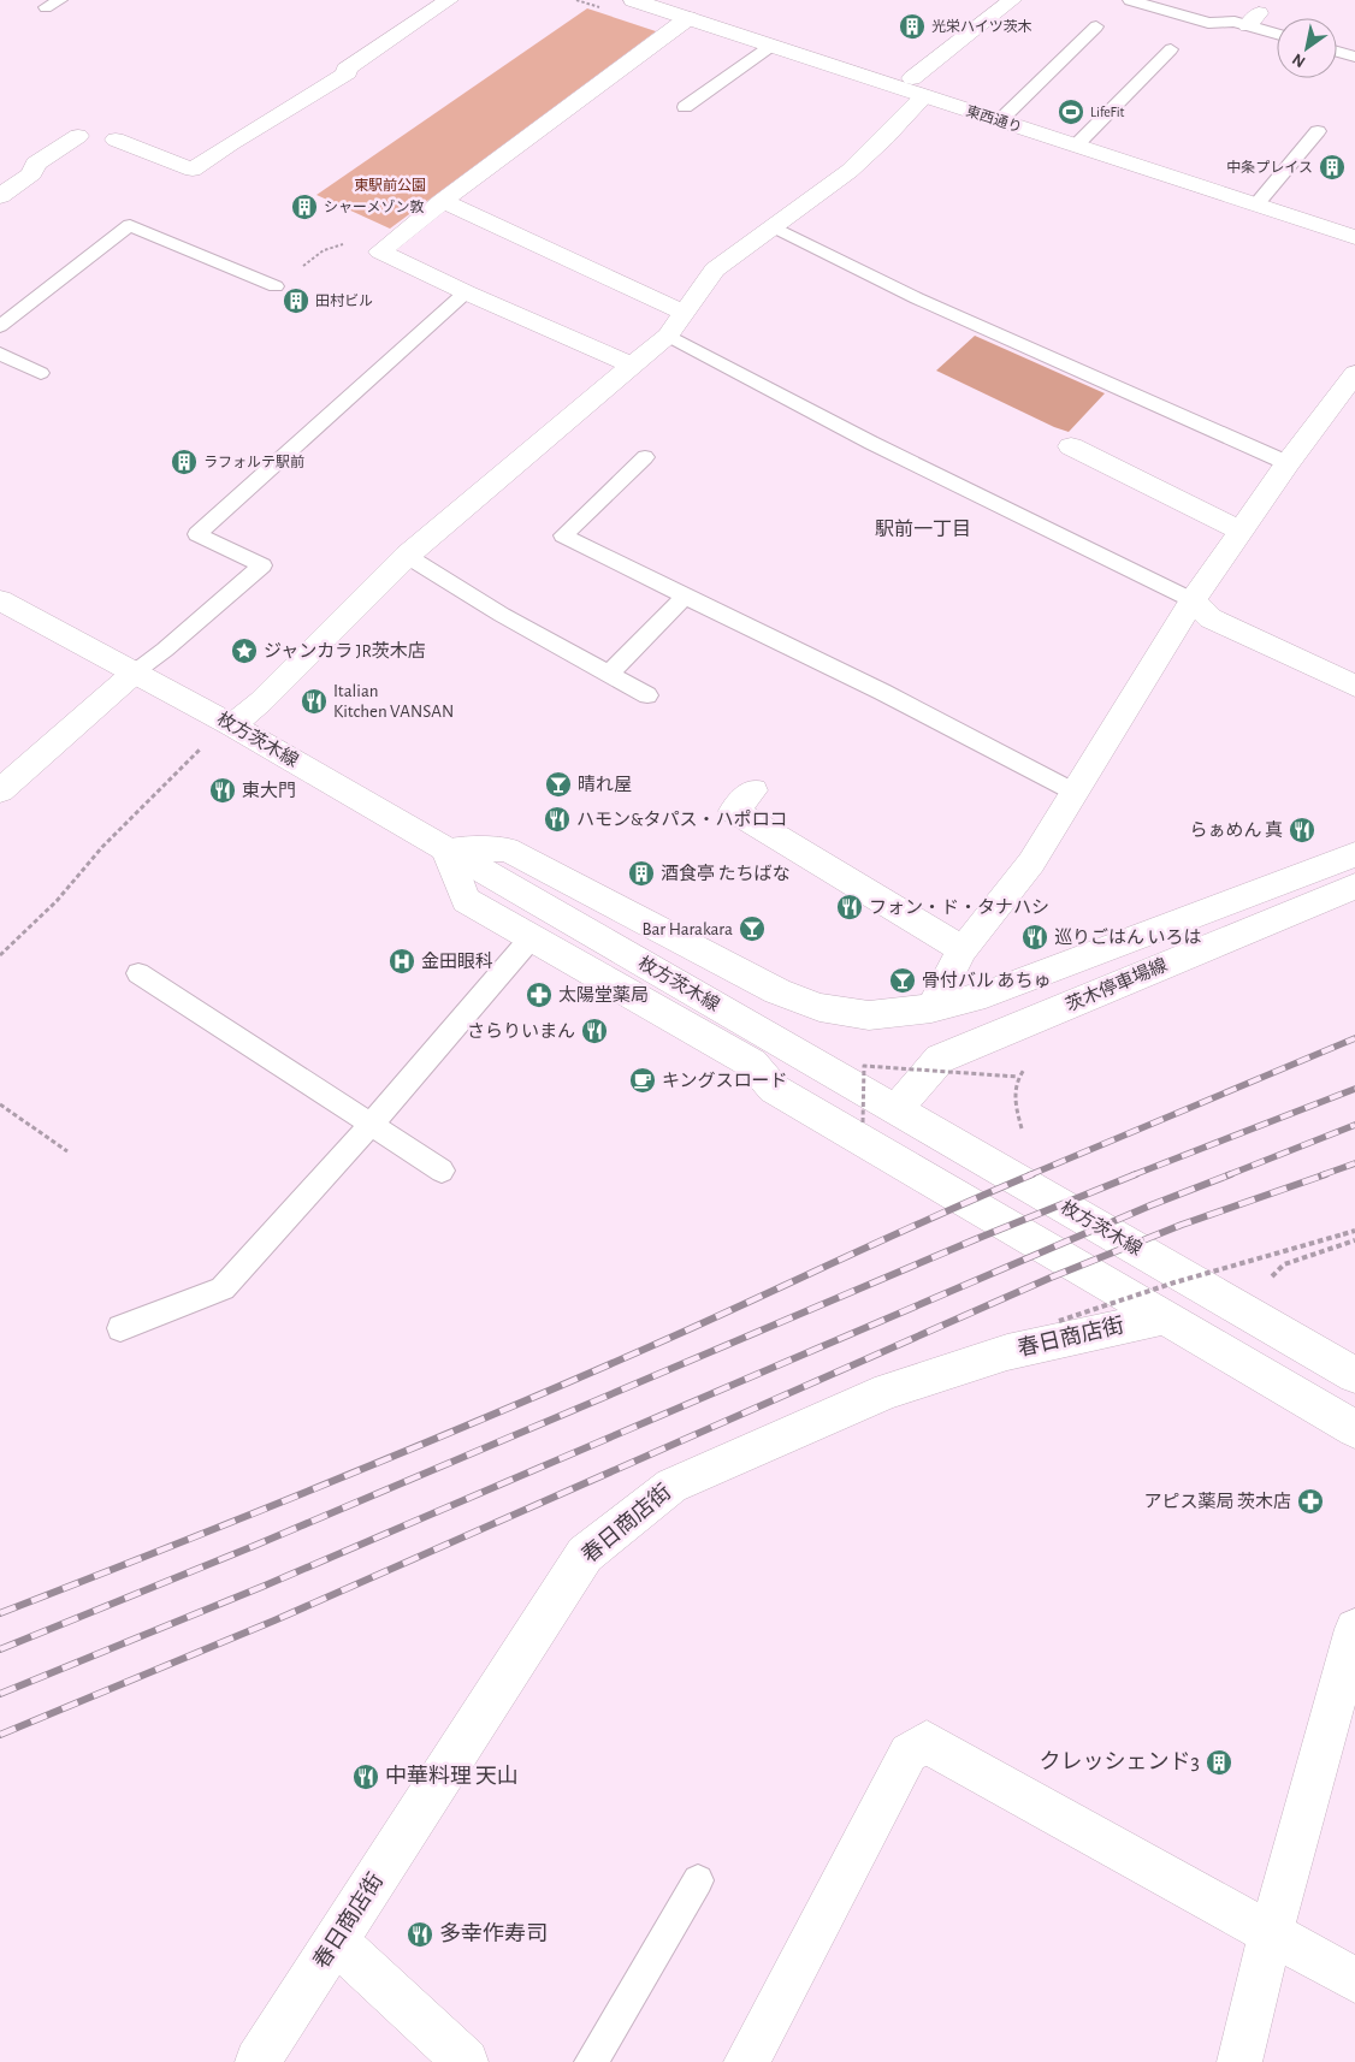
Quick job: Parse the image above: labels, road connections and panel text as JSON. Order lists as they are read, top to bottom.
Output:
{
  "streets": {
    "street": [
      "東西通り",
      "枚方茨木線",
      "茨木停車場線",
      "春日商店街"
    ]
  },
  "crossings": [
    ["枚方茨木線", "茨木停車場線"]
  ],
  "districts": ["駅前一丁目"],
  "parks": ["東駅前公園"],
  "places": {
    "building": [
      "光栄ハイツ茨木",
      "中条プレイス",
      "シャーメゾン敦",
      "田村ビル",
      "ラフォルテ駅前",
      "酒食亭 たちばな",
      "クレッシェンド3"
    ],
    "sports": ["LifeFit"],
    "place": ["ジャンカラ JR茨木店"],
    "restaurant": [
      "Italian Kitchen VANSAN",
      "東大門",
      "ハモン&タパス・ハポロコ",
      "らぁめん 真",
      "フォン・ド・タナハシ",
      "巡りごはん いろは",
      "さらりいまん",
      "中華料理 天山",
      "多幸作寿司"
    ],
    "bar": ["晴れ屋", "Bar Harakara", "骨付バル あちゅ"],
    "hospital": ["金田眼科"],
    "pharmacy": ["太陽堂薬局", "アピス薬局 茨木店"],
    "cafe": ["キングスロード"]
  },
  "north": "bottom left"
}
